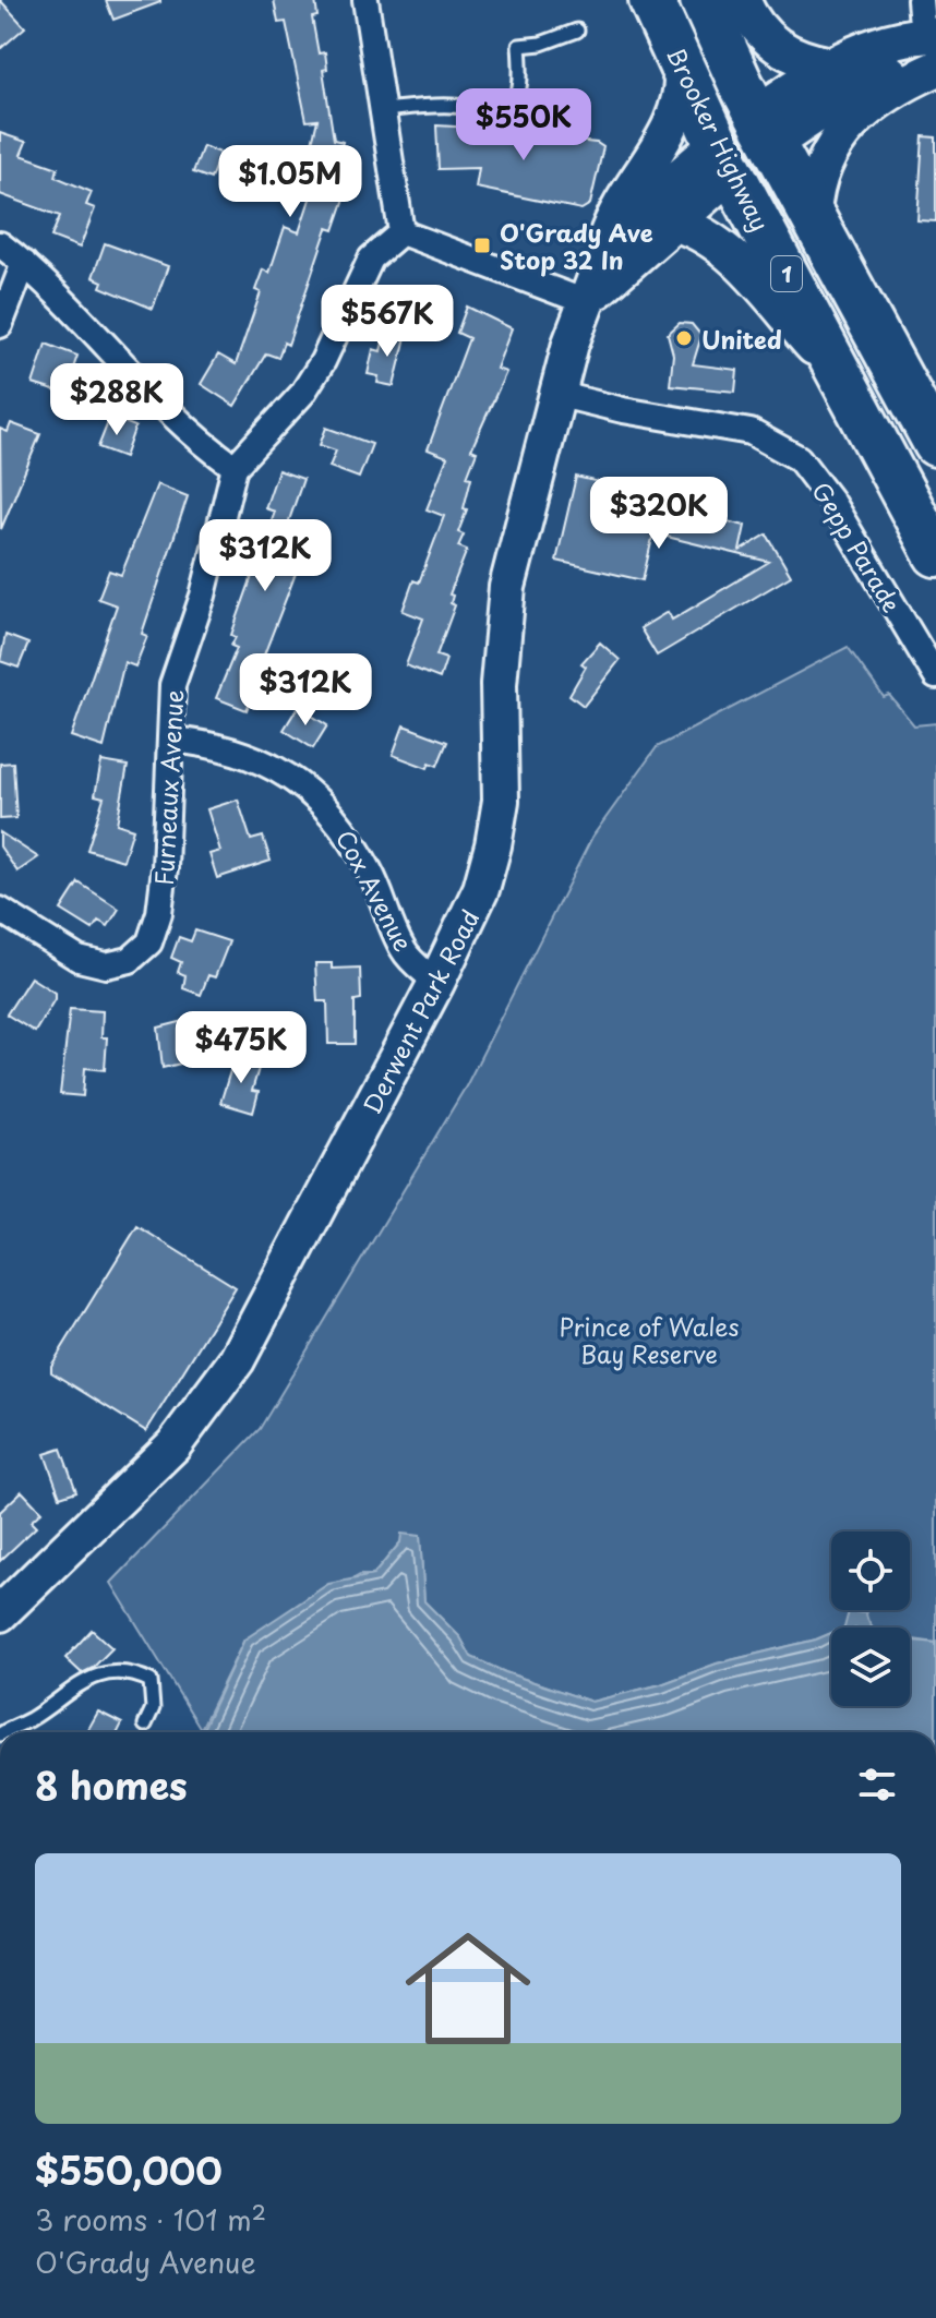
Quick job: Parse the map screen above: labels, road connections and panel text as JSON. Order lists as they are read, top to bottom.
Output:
{
  "streets": {
    "highway": ["Brooker Highway", "1", "Derwent Park Road"],
    "street": ["Gepp Parade", "Furneaux Avenue", "Cox Avenue"]
  },
  "crossings": [
    ["Brooker Highway", "Derwent Park Road"],
    ["Gepp Parade", "Derwent Park Road"],
    ["Furneaux Avenue", "Cox Avenue"],
    ["Cox Avenue", "Derwent Park Road"]
  ],
  "parks": ["Prince of Wales Bay Reserve"],
  "places": {
    "transit": ["O'Grady Ave Stop 32 In"],
    "other": ["United"]
  },
  "page": {
    "price": [
      "$550K",
      "$1.05M",
      "$567K",
      "$288K",
      "$320K",
      "$312K",
      "$312K",
      "$475K"
    ],
    "heading": "8 homes",
    "list": [
      {
        "name": "$550,000",
        "note": "3 rooms · 101 m² · O'Grady Avenue"
      }
    ]
  }
}
